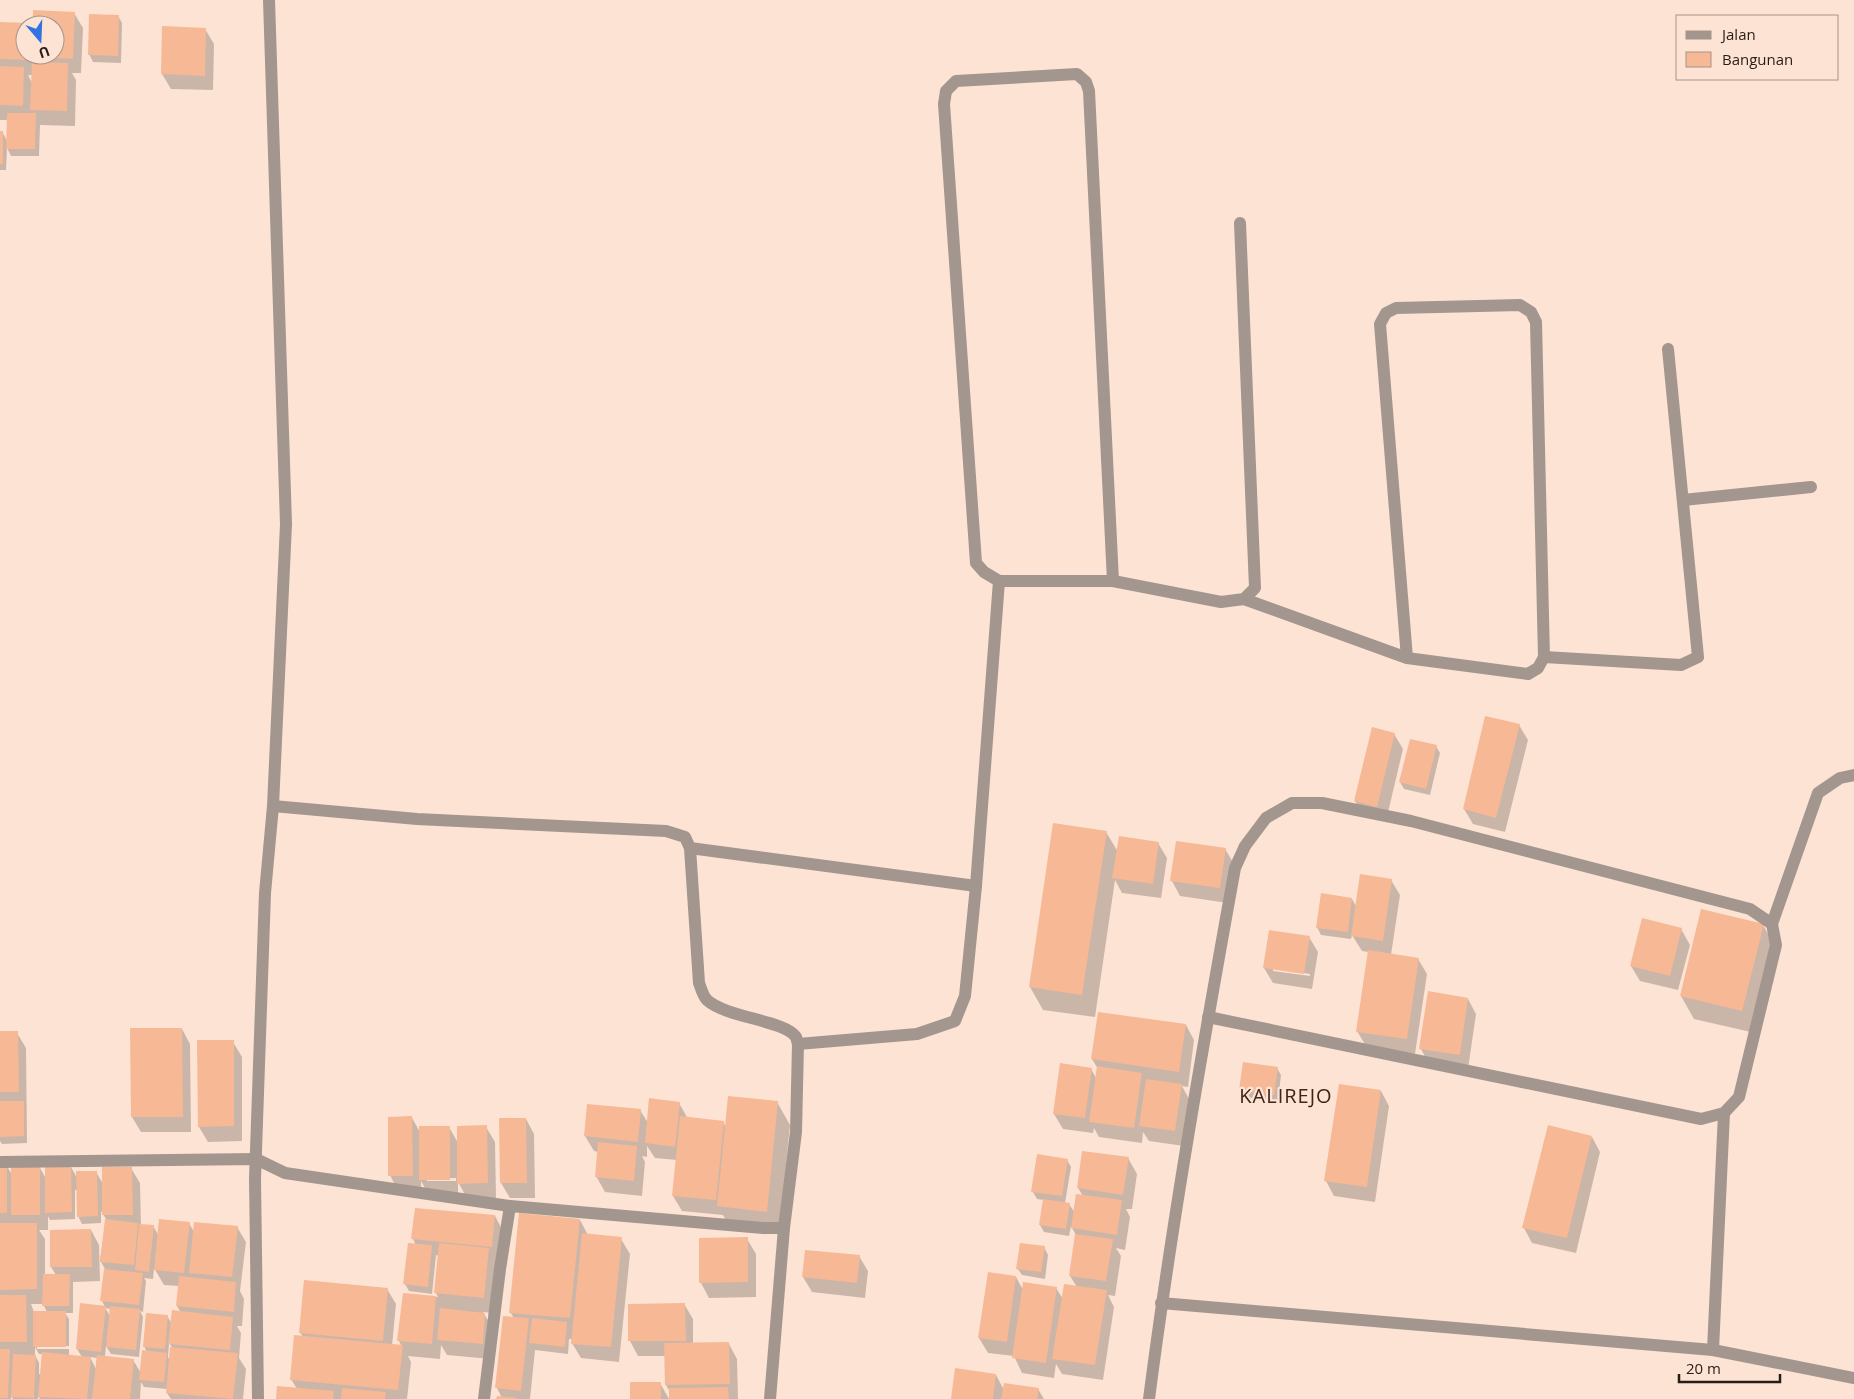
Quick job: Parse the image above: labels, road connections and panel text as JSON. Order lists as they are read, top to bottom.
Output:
{
  "districts": ["KALIREJO"],
  "legend": ["Jalan", "Bangunan"],
  "scale_bar": "20 m",
  "north": "bottom"
}
